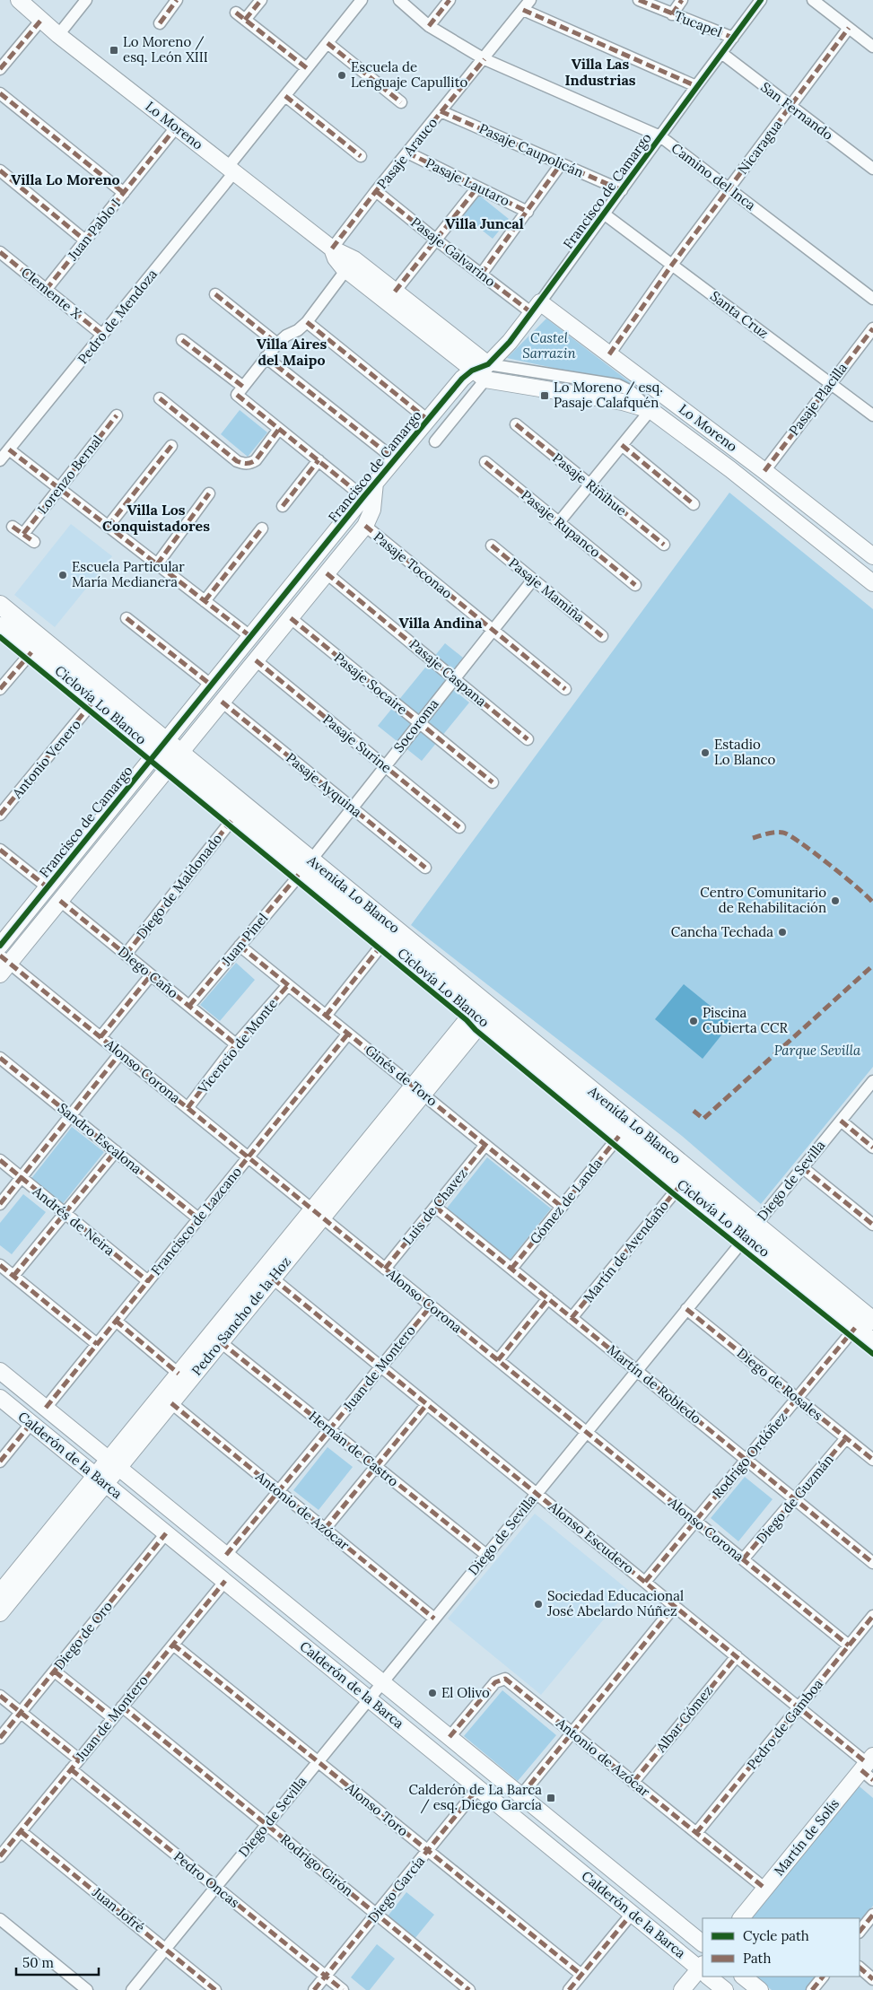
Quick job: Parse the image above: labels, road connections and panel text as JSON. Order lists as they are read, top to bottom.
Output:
{
  "streets": {
    "main road": ["Avenida Lo Blanco"],
    "street": [
      "Tucapel",
      "San Fernando",
      "Lo Moreno",
      "Nicaragua",
      "Pasaje Caupolicán",
      "Pasaje Arauco",
      "Camino del Inca",
      "Pasaje Lautaro",
      "Francisco de Camargo",
      "Juan Pablo I",
      "Pasaje Galvarino",
      "Clemente X",
      "Santa Cruz",
      "Pedro de Mendoza",
      "Pasaje Placilla",
      "Lorenzo Bernal",
      "Pasaje Riñihue",
      "Pasaje Rupanco",
      "Pasaje Toconao",
      "Pasaje Mamiña",
      "Pasaje Caspana",
      "Pasaje Socaire",
      "Socoroma",
      "Pasaje Surine",
      "Antonio Venero",
      "Pasaje Ayquina",
      "Diego de Maldonado",
      "Juan Pinel",
      "Diego Caño",
      "Vicencio de Monte",
      "Alonso Corona",
      "Ginés de Toro",
      "Sandro Escalona",
      "Diego de Sevilla",
      "Gómez de Landa",
      "Luis de Chavez",
      "Andrés de Neira",
      "Francisco de Lazcano",
      "Martín de Avendaño",
      "Pedro Sancho de la Hoz",
      "Juan de Montero",
      "Martín de Robledo",
      "Diego de Rosales",
      "Hernán de Castro",
      "Calderón de la Barca",
      "Rodrigo Ordóñez",
      "Diego de Guzmán",
      "Antonio de Azócar",
      "Alonso Escudero",
      "Diego de Oro",
      "Albar Gómez",
      "Pedro de Gamboa",
      "Alonso Toro",
      "Martín de Solís",
      "Rodrigo Girón",
      "Pedro Oncas",
      "Diego García",
      "Juan Jofré"
    ],
    "cycle path": ["Ciclovía Lo Blanco"]
  },
  "crossings": [
    ["Tucapel", "Francisco de Camargo"],
    ["San Fernando", "Nicaragua"],
    ["San Fernando", "Francisco de Camargo"],
    ["Lo Moreno", "Nicaragua"],
    ["Lo Moreno", "Pasaje Arauco"],
    ["Lo Moreno", "Francisco de Camargo"],
    ["Lo Moreno", "Juan Pablo I"],
    ["Lo Moreno", "Pasaje Galvarino"],
    ["Lo Moreno", "Pedro de Mendoza"],
    ["Lo Moreno", "Pasaje Placilla"],
    ["Nicaragua", "Camino del Inca"],
    ["Nicaragua", "Santa Cruz"],
    ["Pasaje Caupolicán", "Pasaje Arauco"],
    ["Pasaje Caupolicán", "Francisco de Camargo"],
    ["Pasaje Arauco", "Camino del Inca"],
    ["Pasaje Arauco", "Pasaje Lautaro"],
    ["Pasaje Arauco", "Pasaje Galvarino"],
    ["Camino del Inca", "Francisco de Camargo"],
    ["Francisco de Camargo", "Pasaje Galvarino"],
    ["Francisco de Camargo", "Santa Cruz"],
    ["Francisco de Camargo", "Pasaje Toconao"],
    ["Francisco de Camargo", "Pasaje Caspana"],
    ["Francisco de Camargo", "Pasaje Socaire"],
    ["Francisco de Camargo", "Pasaje Surine"],
    ["Francisco de Camargo", "Pasaje Ayquina"],
    ["Francisco de Camargo", "Avenida Lo Blanco"],
    ["Francisco de Camargo", "Diego Caño"],
    ["Francisco de Camargo", "Alonso Corona"],
    ["Juan Pablo I", "Clemente X"],
    ["Clemente X", "Pedro de Mendoza"],
    ["Santa Cruz", "Pasaje Placilla"],
    ["Pasaje Toconao", "Socoroma"],
    ["Pasaje Mamiña", "Socoroma"],
    ["Pasaje Caspana", "Socoroma"],
    ["Pasaje Socaire", "Socoroma"],
    ["Socoroma", "Pasaje Surine"],
    ["Socoroma", "Pasaje Ayquina"],
    ["Socoroma", "Avenida Lo Blanco"],
    ["Socoroma", "Juan Pinel"],
    ["Antonio Venero", "Avenida Lo Blanco"],
    ["Diego de Maldonado", "Avenida Lo Blanco"],
    ["Diego de Maldonado", "Diego Caño"],
    ["Avenida Lo Blanco", "Juan Pinel"],
    ["Avenida Lo Blanco", "Diego de Sevilla"],
    ["Avenida Lo Blanco", "Gómez de Landa"],
    ["Avenida Lo Blanco", "Martín de Avendaño"],
    ["Avenida Lo Blanco", "Pedro Sancho de la Hoz"],
    ["Avenida Lo Blanco", "Rodrigo Ordóñez"],
    ["Juan Pinel", "Diego Caño"],
    ["Juan Pinel", "Ginés de Toro"],
    ["Diego Caño", "Vicencio de Monte"],
    ["Vicencio de Monte", "Alonso Corona"],
    ["Vicencio de Monte", "Ginés de Toro"],
    ["Alonso Corona", "Diego de Sevilla"],
    ["Alonso Corona", "Luis de Chavez"],
    ["Alonso Corona", "Francisco de Lazcano"],
    ["Alonso Corona", "Pedro Sancho de la Hoz"],
    ["Alonso Corona", "Juan de Montero"],
    ["Alonso Corona", "Rodrigo Ordóñez"],
    ["Alonso Corona", "Diego de Guzmán"],
    ["Alonso Corona", "Pedro de Gamboa"],
    ["Ginés de Toro", "Gómez de Landa"],
    ["Ginés de Toro", "Luis de Chavez"],
    ["Ginés de Toro", "Francisco de Lazcano"],
    ["Ginés de Toro", "Pedro Sancho de la Hoz"],
    ["Sandro Escalona", "Francisco de Lazcano"],
    ["Diego de Sevilla", "Martín de Robledo"],
    ["Diego de Sevilla", "Diego de Rosales"],
    ["Diego de Sevilla", "Hernán de Castro"],
    ["Diego de Sevilla", "Calderón de la Barca"],
    ["Diego de Sevilla", "Antonio de Azócar"],
    ["Diego de Sevilla", "Alonso Escudero"],
    ["Diego de Sevilla", "Alonso Toro"],
    ["Diego de Sevilla", "Rodrigo Girón"],
    ["Diego de Sevilla", "Pedro Oncas"],
    ["Diego de Sevilla", "Juan Jofré"],
    ["Gómez de Landa", "Martín de Robledo"],
    ["Luis de Chavez", "Martín de Robledo"],
    ["Andrés de Neira", "Francisco de Lazcano"],
    ["Francisco de Lazcano", "Calderón de la Barca"],
    ["Martín de Avendaño", "Martín de Robledo"],
    ["Pedro Sancho de la Hoz", "Hernán de Castro"],
    ["Pedro Sancho de la Hoz", "Calderón de la Barca"],
    ["Pedro Sancho de la Hoz", "Antonio de Azócar"],
    ["Pedro Sancho de la Hoz", "Alonso Escudero"],
    ["Juan de Montero", "Hernán de Castro"],
    ["Juan de Montero", "Calderón de la Barca"],
    ["Juan de Montero", "Antonio de Azócar"],
    ["Juan de Montero", "Alonso Escudero"],
    ["Juan de Montero", "Alonso Toro"],
    ["Juan de Montero", "Rodrigo Girón"],
    ["Juan de Montero", "Pedro Oncas"],
    ["Juan de Montero", "Juan Jofré"],
    ["Martín de Robledo", "Rodrigo Ordóñez"],
    ["Martín de Robledo", "Diego de Guzmán"],
    ["Diego de Rosales", "Rodrigo Ordóñez"],
    ["Diego de Rosales", "Diego de Guzmán"],
    ["Calderón de la Barca", "Antonio de Azócar"],
    ["Calderón de la Barca", "Diego de Oro"],
    ["Calderón de la Barca", "Diego García"],
    ["Rodrigo Ordóñez", "Alonso Escudero"],
    ["Antonio de Azócar", "Albar Gómez"],
    ["Antonio de Azócar", "Pedro de Gamboa"],
    ["Antonio de Azócar", "Martín de Solís"],
    ["Alonso Escudero", "Albar Gómez"],
    ["Alonso Escudero", "Pedro de Gamboa"],
    ["Alonso Escudero", "Martín de Solís"],
    ["Alonso Toro", "Diego García"],
    ["Rodrigo Girón", "Diego García"],
    ["Pedro Oncas", "Diego García"]
  ],
  "districts": [
    "Villa Las Industrias",
    "Villa Lo Moreno",
    "Villa Juncal",
    "Villa Aires del Maipo",
    "Villa Los Conquistadores",
    "Villa Andina"
  ],
  "parks": ["Castel Sarrazin", "Parque Sevilla"],
  "places": {
    "transit": ["Lo Moreno / esq. León XIII", "Lo Moreno / esq. Pasaje Calafquén", "Calderón de La Barca / esq. Diego García"],
    "other": [
      "Escuela de Lenguaje Capullito",
      "Escuela Particular María Medianera",
      "Estadio Lo Blanco",
      "Centro Comunitario de Rehabilitación",
      "Cancha Techada",
      "Piscina Cubierta CCR",
      "Sociedad Educacional José Abelardo Núñez",
      "El Olivo"
    ]
  },
  "legend": ["Cycle path", "Path"],
  "scale_bar": "50 m"
}
